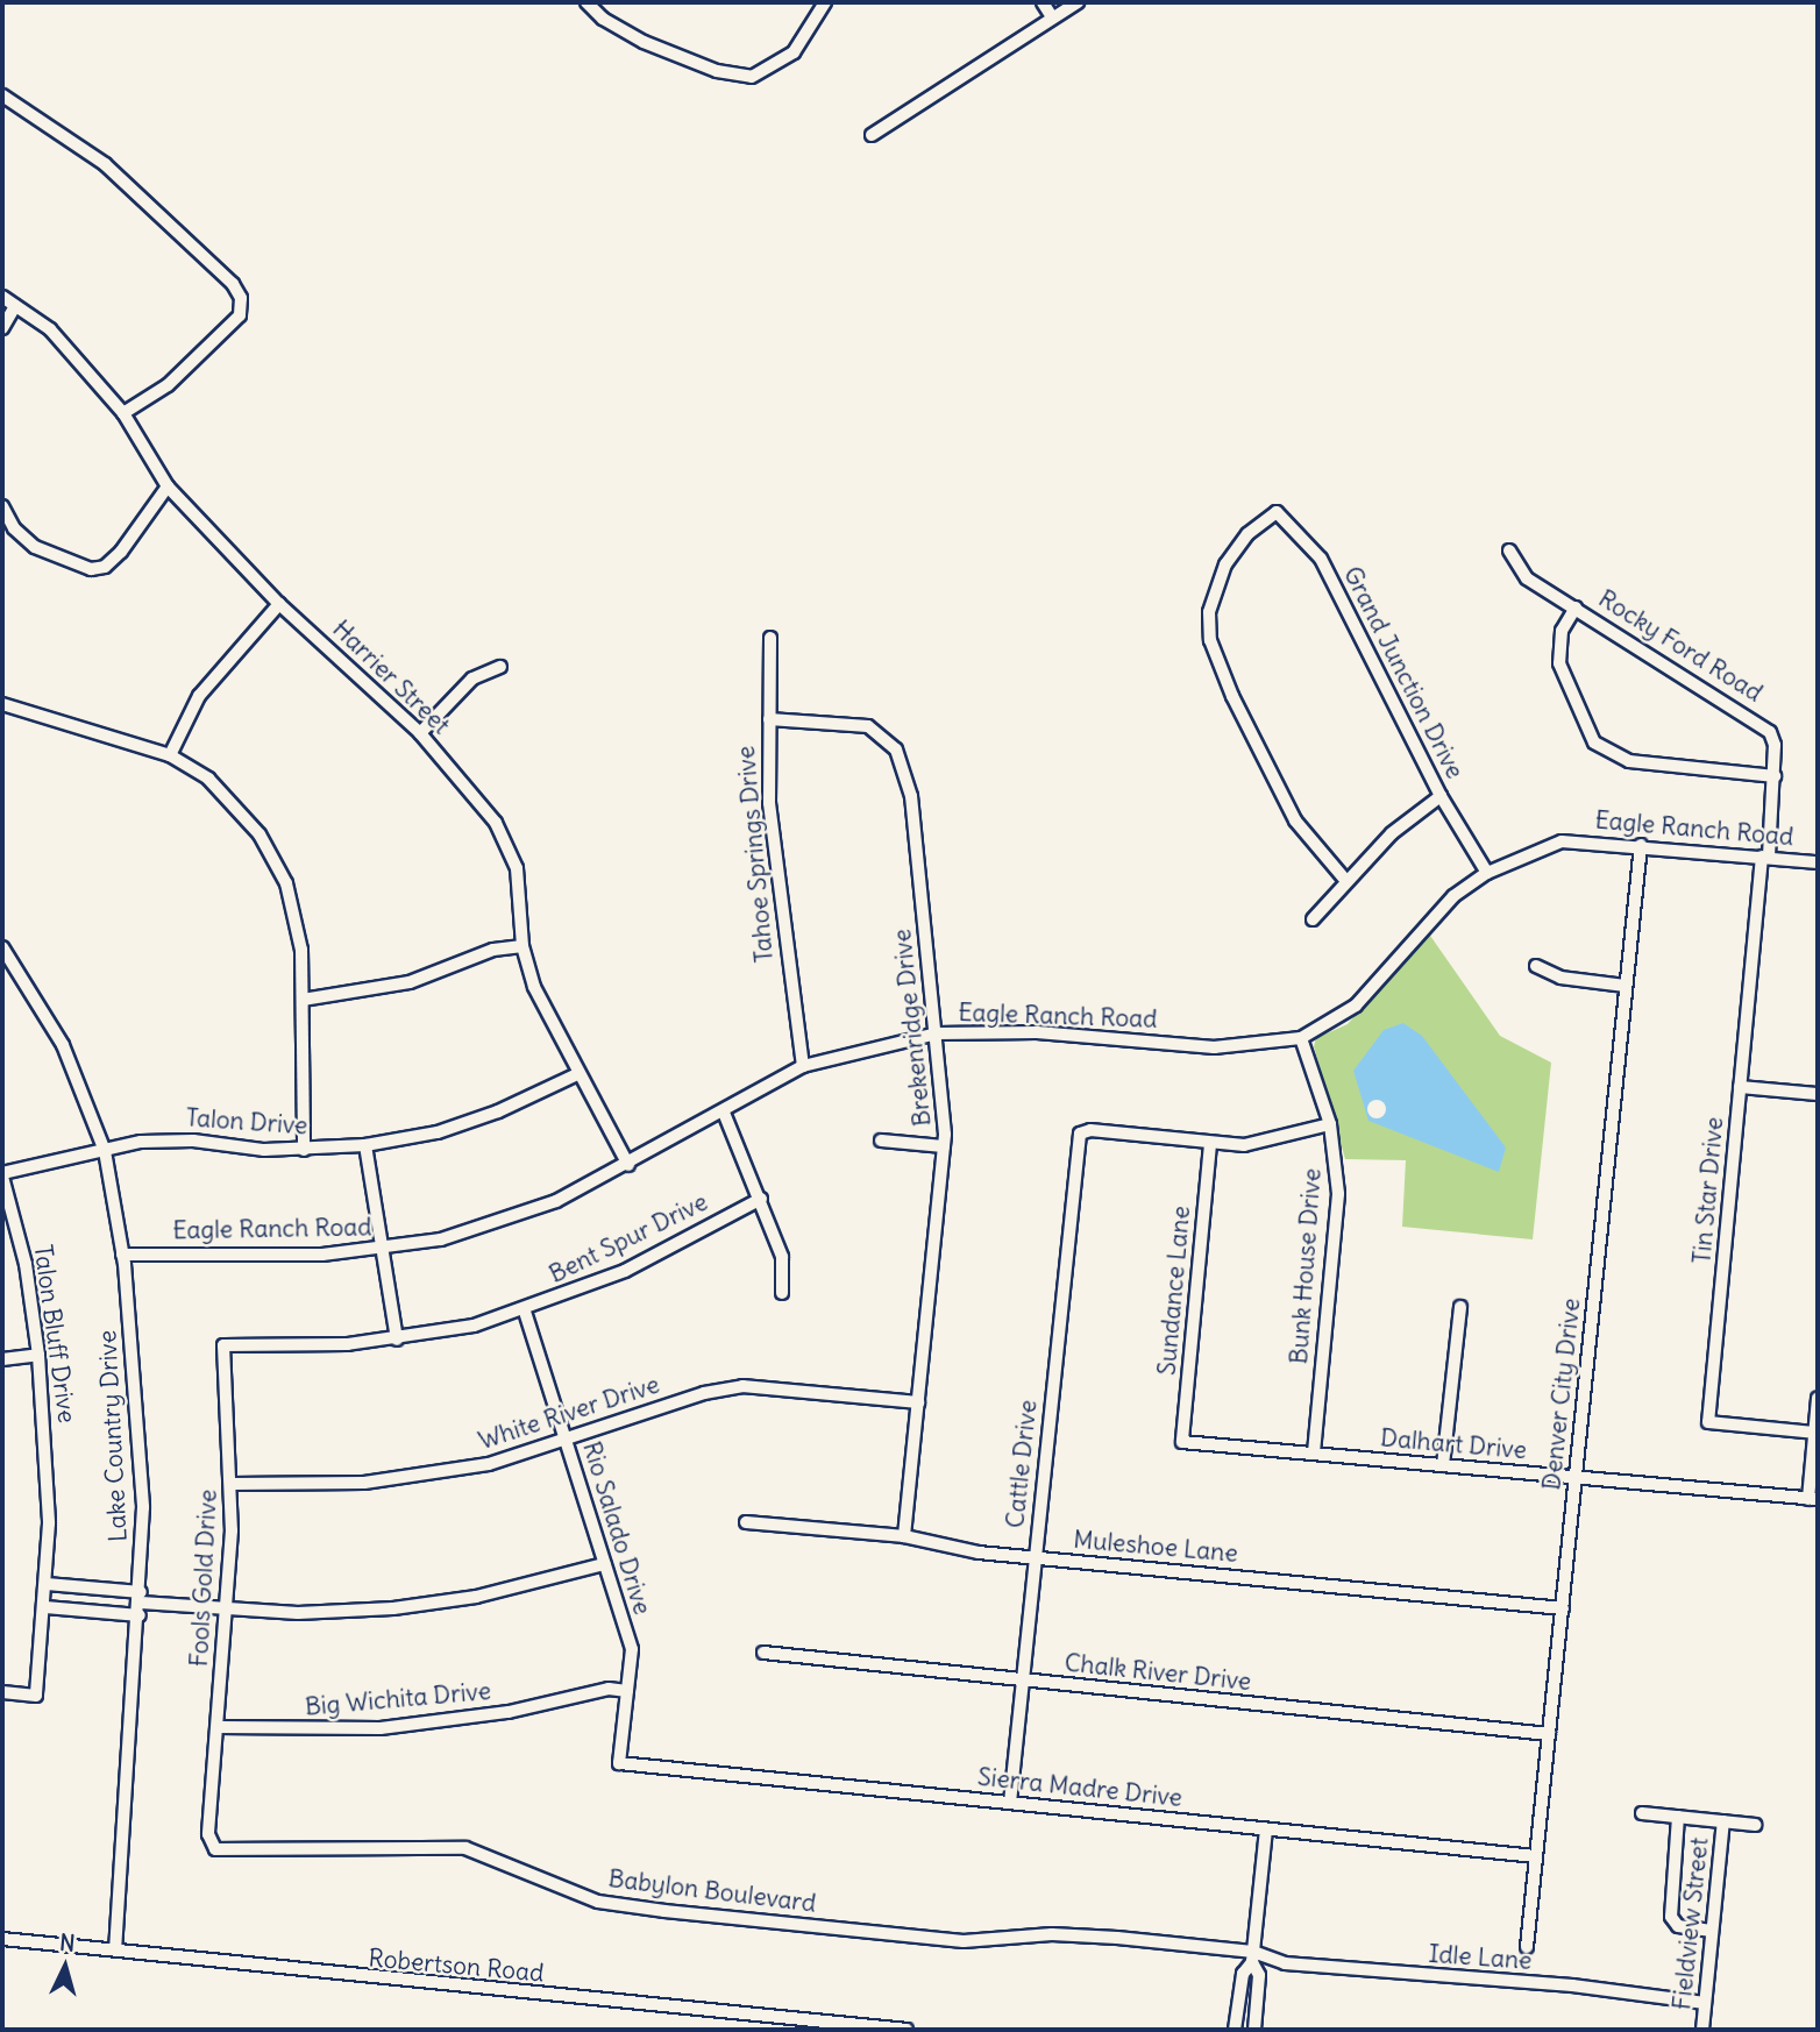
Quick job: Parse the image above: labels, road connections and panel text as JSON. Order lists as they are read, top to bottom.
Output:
{
  "streets": {
    "street": [
      "Rocky Ford Road",
      "Grand Junction Drive",
      "Harrier Street",
      "Eagle Ranch Road",
      "Tahoe Springs Drive",
      "Brekenridge Drive",
      "Talon Drive",
      "Tin Star Drive",
      "Bent Spur Drive",
      "Bunk House Drive",
      "Sundance Lane",
      "Talon Bluff Drive",
      "Denver City Drive",
      "White River Drive",
      "Lake Country Drive",
      "Dalhart Drive",
      "Cattle Drive",
      "Rio Salado Drive",
      "Muleshoe Lane",
      "Fools Gold Drive",
      "Chalk River Drive",
      "Big Wichita Drive",
      "Sierra Madre Drive",
      "Babylon Boulevard",
      "Fieldview Street",
      "Idle Lane",
      "Robertson Road"
    ]
  },
  "crossings": [
    ["Rocky Ford Road", "Eagle Ranch Road"],
    ["Rocky Ford Road", "Tin Star Drive"],
    ["Grand Junction Drive", "Eagle Ranch Road"],
    ["Harrier Street", "Eagle Ranch Road"],
    ["Harrier Street", "Talon Drive"],
    ["Eagle Ranch Road", "Tahoe Springs Drive"],
    ["Eagle Ranch Road", "Brekenridge Drive"],
    ["Eagle Ranch Road", "Tin Star Drive"],
    ["Eagle Ranch Road", "Bunk House Drive"],
    ["Eagle Ranch Road", "Denver City Drive"],
    ["Eagle Ranch Road", "Lake Country Drive"],
    ["Tahoe Springs Drive", "Brekenridge Drive"],
    ["Brekenridge Drive", "White River Drive"],
    ["Brekenridge Drive", "Muleshoe Lane"],
    ["Talon Drive", "Talon Bluff Drive"],
    ["Talon Drive", "Lake Country Drive"],
    ["Bent Spur Drive", "Rio Salado Drive"],
    ["Bent Spur Drive", "Fools Gold Drive"],
    ["Bunk House Drive", "Dalhart Drive"],
    ["Sundance Lane", "Dalhart Drive"],
    ["Sundance Lane", "Cattle Drive"],
    ["Denver City Drive", "Dalhart Drive"],
    ["Denver City Drive", "Muleshoe Lane"],
    ["Denver City Drive", "Chalk River Drive"],
    ["Denver City Drive", "Sierra Madre Drive"],
    ["White River Drive", "Rio Salado Drive"],
    ["White River Drive", "Fools Gold Drive"],
    ["Lake Country Drive", "Robertson Road"],
    ["Cattle Drive", "Muleshoe Lane"],
    ["Cattle Drive", "Chalk River Drive"],
    ["Cattle Drive", "Sierra Madre Drive"],
    ["Rio Salado Drive", "Big Wichita Drive"],
    ["Rio Salado Drive", "Sierra Madre Drive"],
    ["Fools Gold Drive", "Big Wichita Drive"],
    ["Fools Gold Drive", "Babylon Boulevard"],
    ["Babylon Boulevard", "Idle Lane"],
    ["Fieldview Street", "Idle Lane"]
  ],
  "north": "top"
}
